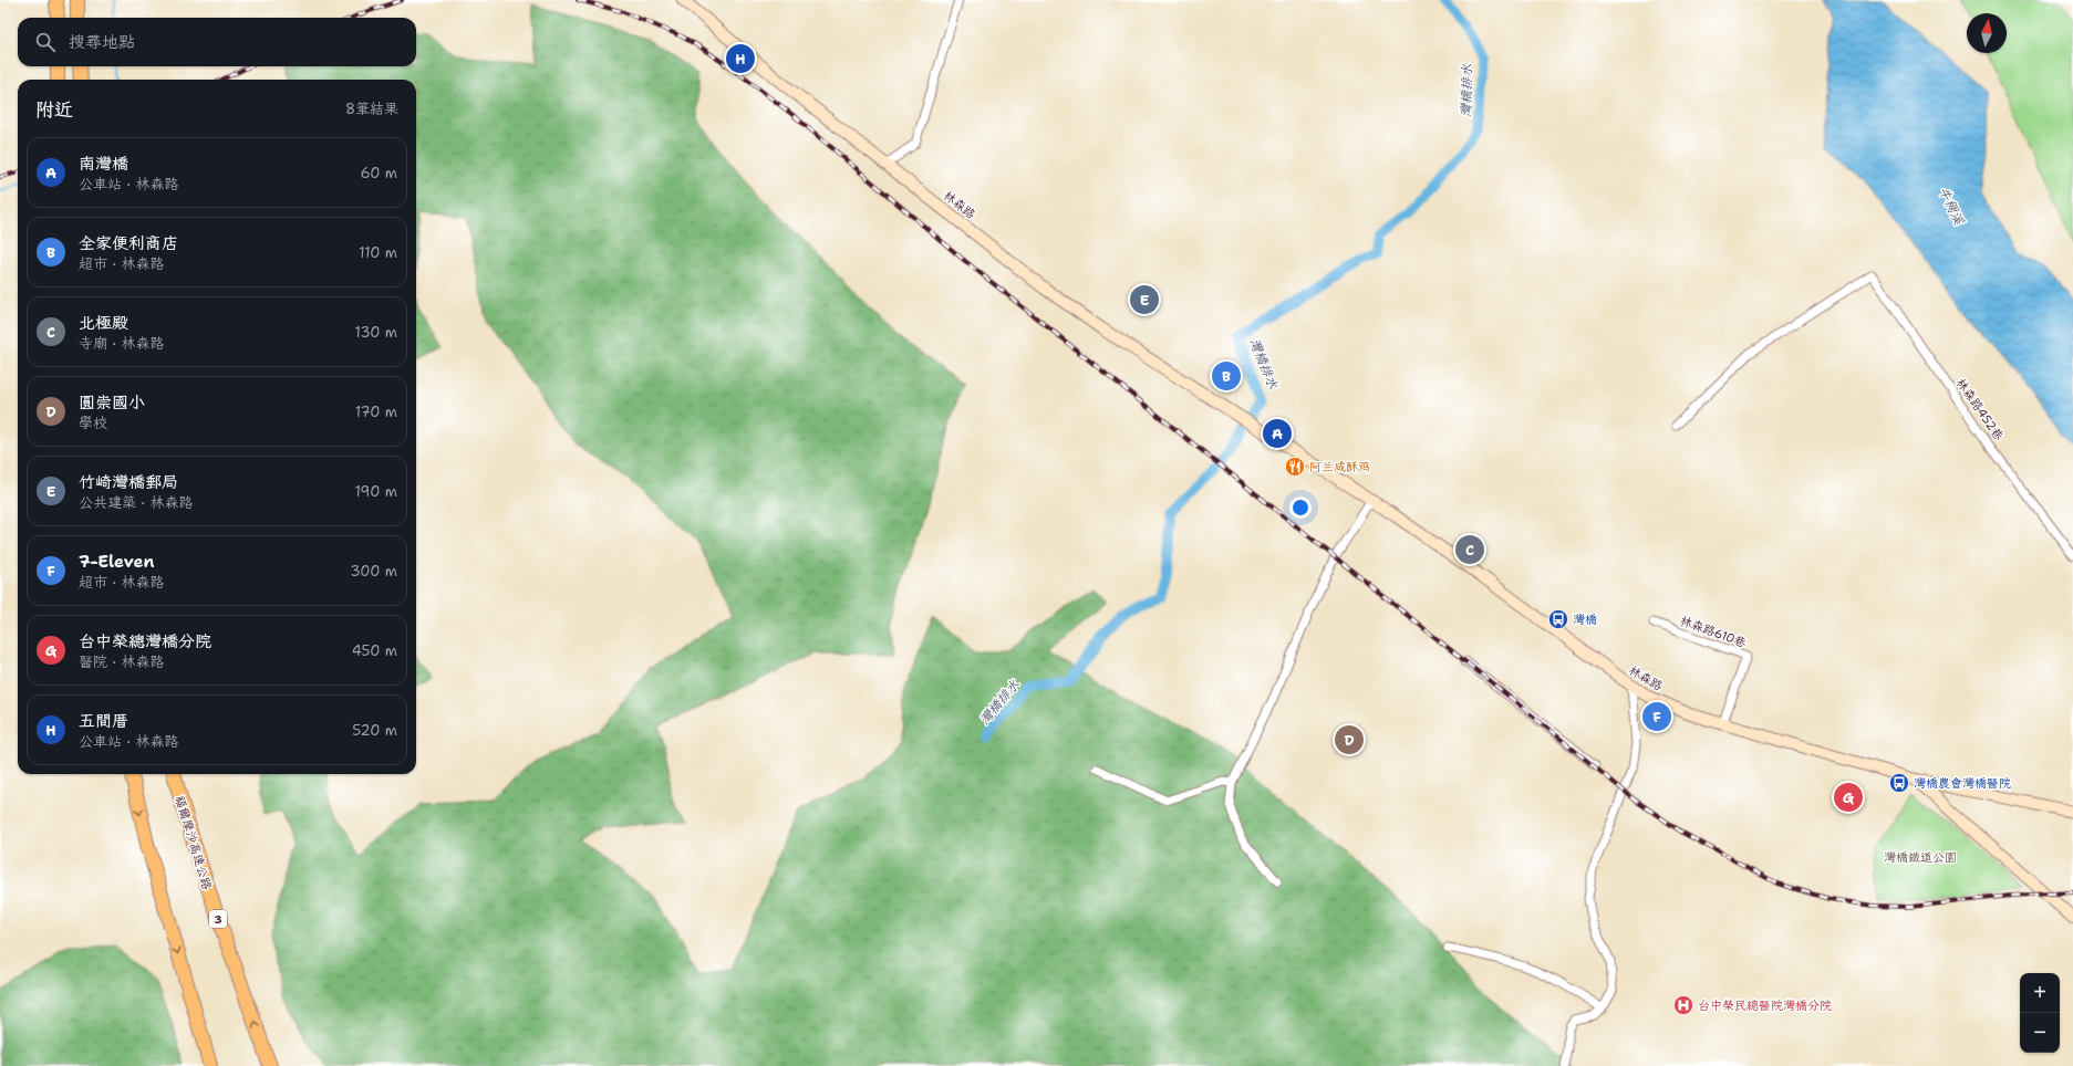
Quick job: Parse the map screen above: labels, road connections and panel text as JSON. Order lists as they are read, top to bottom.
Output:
{
  "streets": {
    "highway": ["福爾摩沙高速公路", "3"],
    "main road": ["林森路"],
    "street": ["林森路452巷", "林森路610巷"]
  },
  "crossings": [
    ["林森路", "林森路610巷"]
  ],
  "water": ["灣橋排水", "牛稠溪"],
  "parks": ["灣橋鐵道公園"],
  "places": {
    "restaurant": ["阿兰咸酥鸡"],
    "bus stop": ["灣橋", "灣橋農會灣橋醫院"],
    "hospital": ["台中榮民總醫院灣橋分院"]
  },
  "north": "top",
  "page": {
    "search": "搜尋地點",
    "pins": [
      "H",
      "E",
      "B",
      "A",
      "C",
      "F",
      "D",
      "G"
    ],
    "heading": ["附近", "8筆結果"],
    "list": [
      {
        "mark": "A",
        "name": "南灣橋",
        "note": "公車站 · 林森路",
        "value": "60 m"
      },
      {
        "mark": "B",
        "name": "全家便利商店",
        "note": "超市 · 林森路",
        "value": "110 m"
      },
      {
        "mark": "C",
        "name": "北極殿",
        "note": "寺廟 · 林森路",
        "value": "130 m"
      },
      {
        "mark": "D",
        "name": "圓崇國小",
        "note": "學校",
        "value": "170 m"
      },
      {
        "mark": "E",
        "name": "竹崎灣橋郵局",
        "note": "公共建築 · 林森路",
        "value": "190 m"
      },
      {
        "mark": "F",
        "name": "7-Eleven",
        "note": "超市 · 林森路",
        "value": "300 m"
      },
      {
        "mark": "G",
        "name": "台中榮總灣橋分院",
        "note": "醫院 · 林森路",
        "value": "450 m"
      },
      {
        "mark": "H",
        "name": "五間厝",
        "note": "公車站 · 林森路",
        "value": "520 m"
      }
    ],
    "map_buttons": ["+", "−"]
  }
}
